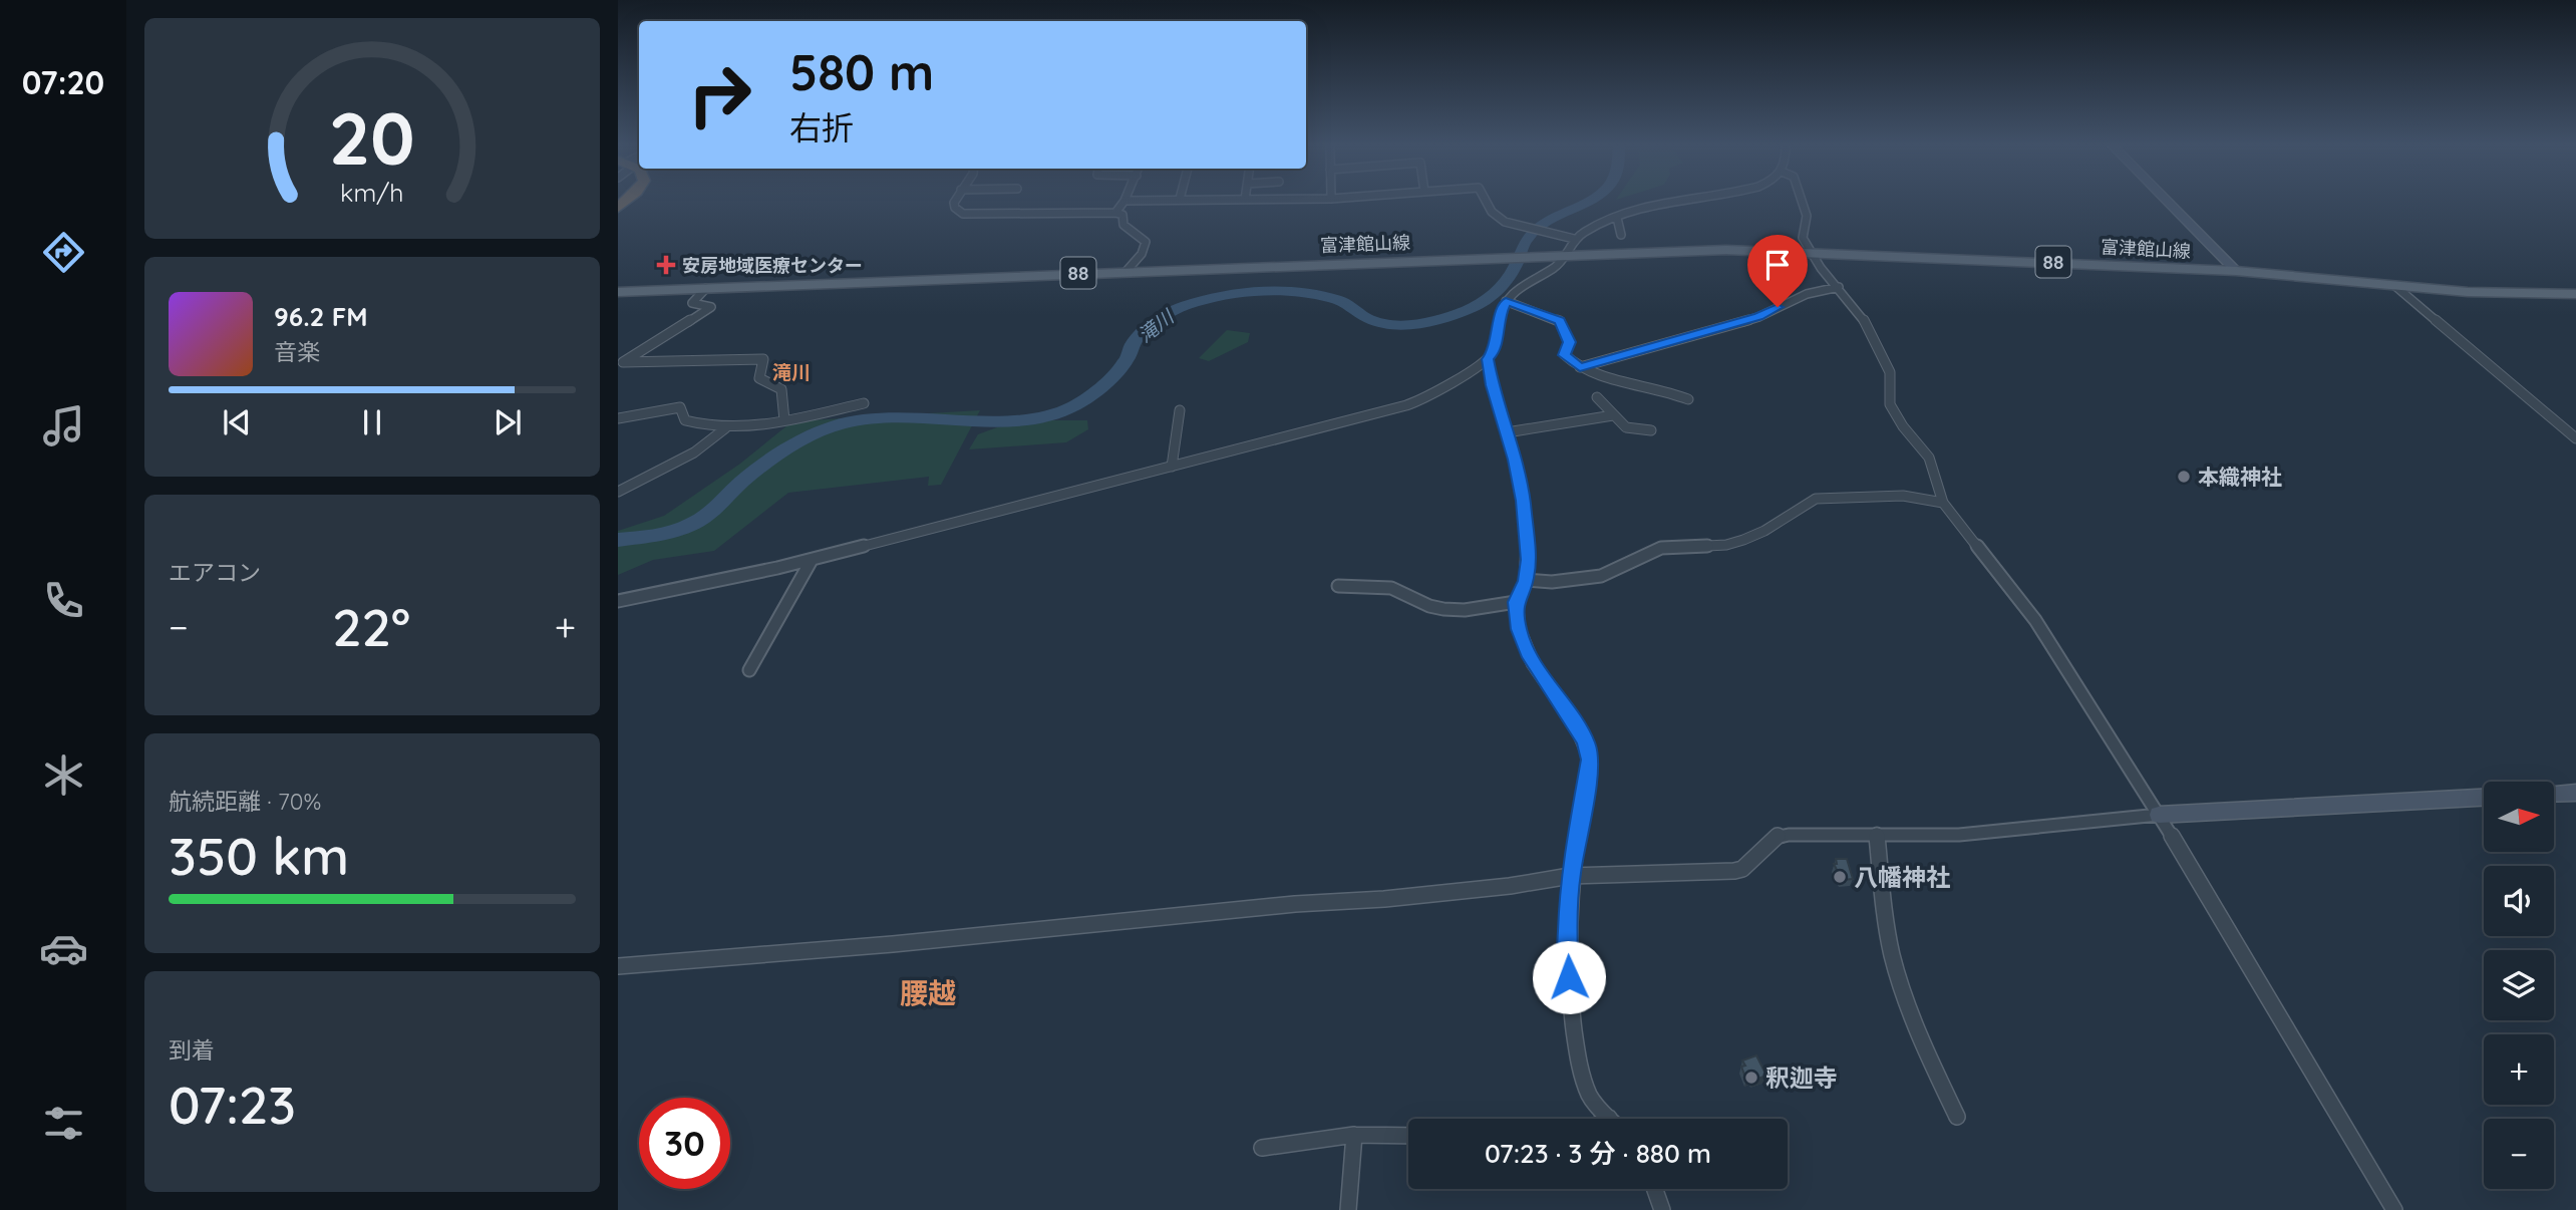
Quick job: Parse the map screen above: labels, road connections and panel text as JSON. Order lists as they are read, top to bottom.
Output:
{
  "streets": {
    "main road": ["富津館山線", "88"]
  },
  "districts": ["滝川", "腰越"],
  "water": ["滝川"],
  "places": {
    "health": ["安房地域医療センター"],
    "other": ["本織神社", "八幡神社", "釈迦寺"]
  },
  "north": "right",
  "page": {
    "tabs": "07:20",
    "turn": ["580 m", "右折"],
    "song": ["96.2 FM", "音楽"],
    "tile": [
      "エアコン",
      ["航続距離 · 70%", "350 km"],
      ["到着", "07:23"]
    ],
    "heat": ["−", "22°", "+"],
    "map_buttons": ["+", "−"],
    "limit": "30",
    "trip": "07:23 · 3 分 · 880 m",
    "gauge": ["20", "km/h"]
  }
}
